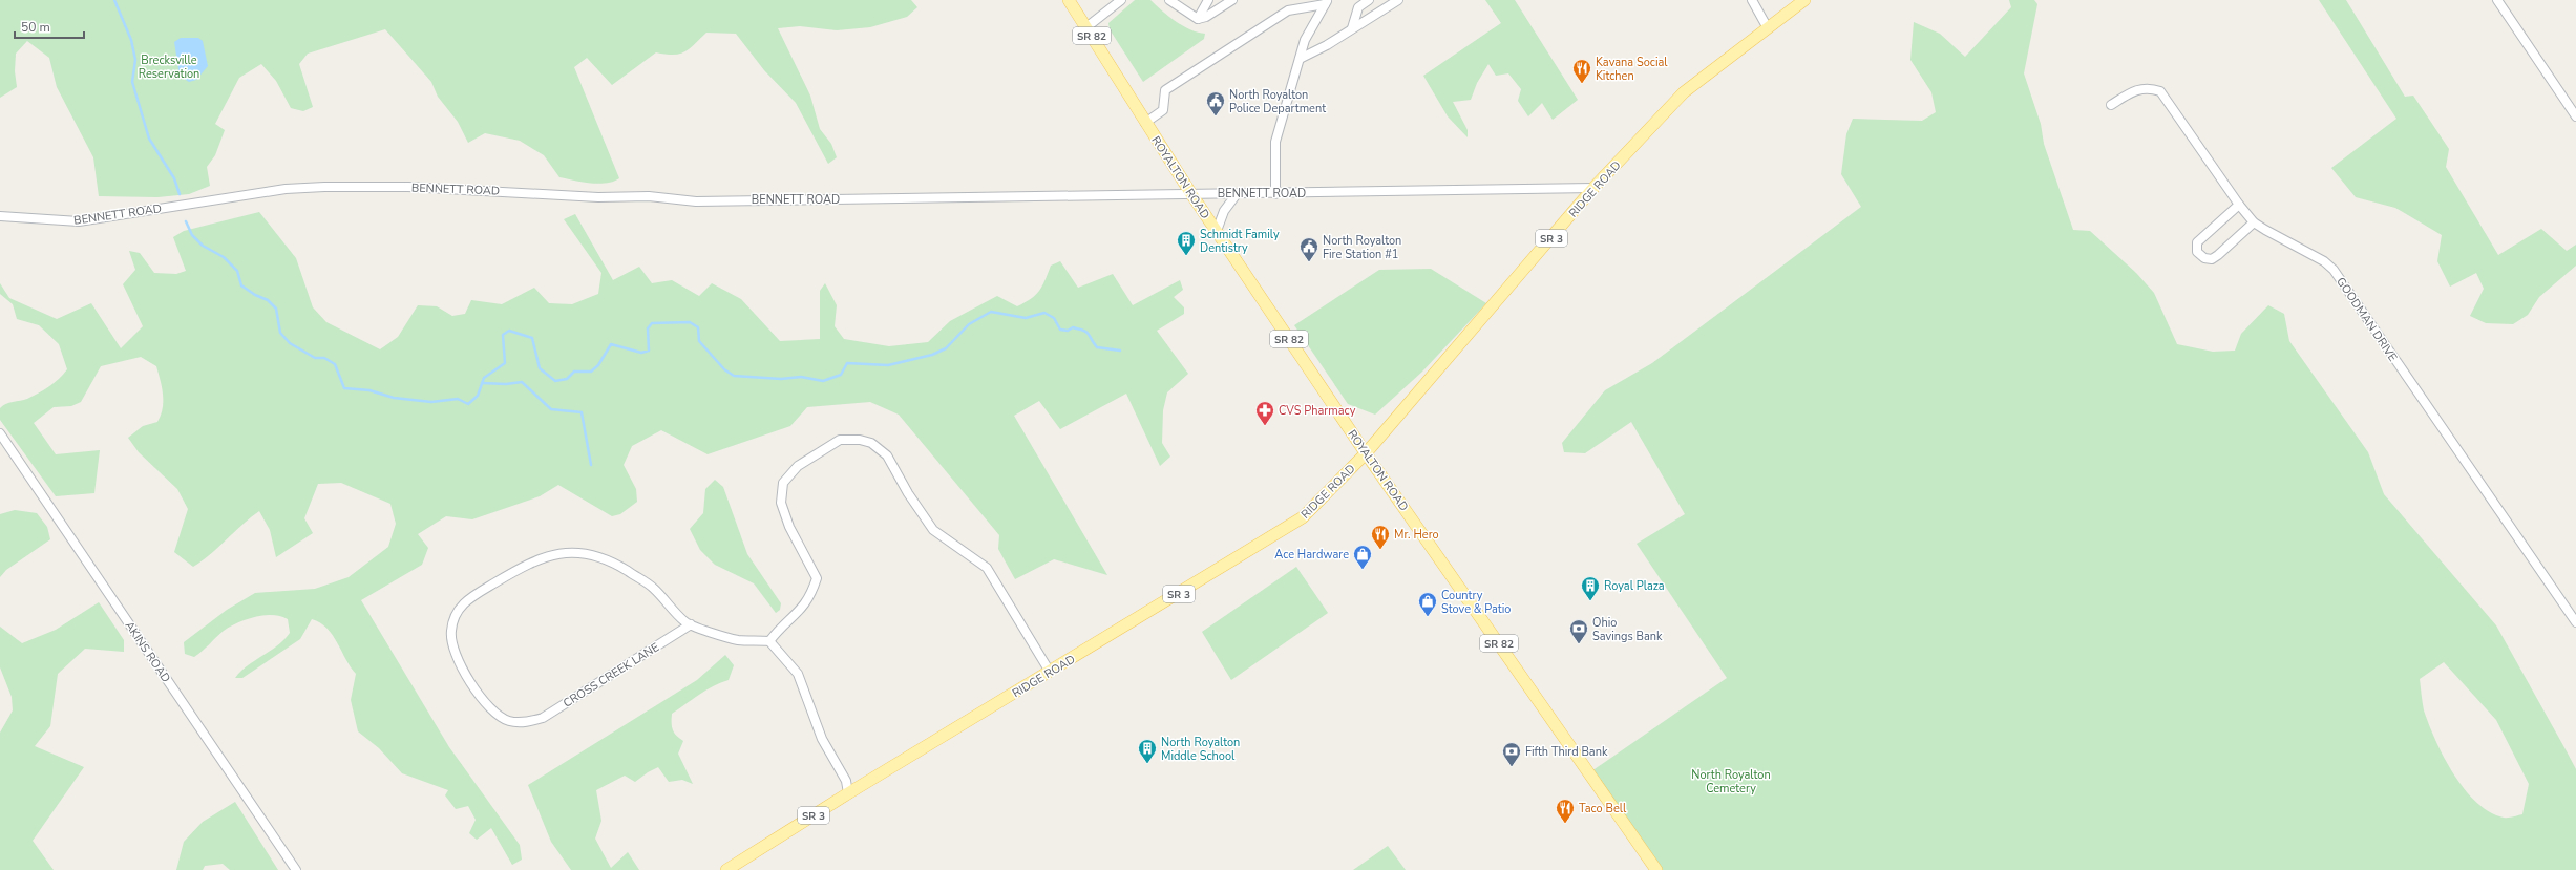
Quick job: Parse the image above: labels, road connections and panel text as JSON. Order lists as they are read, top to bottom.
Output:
{
  "streets": {
    "main road": [
      "SR 82",
      "ROYALTON ROAD",
      "RIDGE ROAD",
      "SR 3"
    ],
    "street": [
      "BENNETT ROAD",
      "GOODMAN DRIVE",
      "AKINS ROAD",
      "CROSS CREEK LANE"
    ]
  },
  "crossings": [
    ["ROYALTON ROAD", "BENNETT ROAD"],
    ["ROYALTON ROAD", "RIDGE ROAD"],
    ["BENNETT ROAD", "RIDGE ROAD"]
  ],
  "parks": ["Brecksville Reservation", "North Royalton Cemetery"],
  "places": {
    "restaurant": ["Kavana Social Kitchen", "Mr. Hero", "Taco Bell"],
    "public building": ["North Royalton Police Department", "North Royalton Fire Station #1"],
    "building": ["Schmidt Family Dentistry", "Royal Plaza", "North Royalton Middle School"],
    "pharmacy": ["CVS Pharmacy"],
    "shop": ["Ace Hardware", "Country Stove & Patio"],
    "bank": ["Ohio Savings Bank", "Fifth Third Bank"]
  },
  "scale_bar": "50 m"
}
